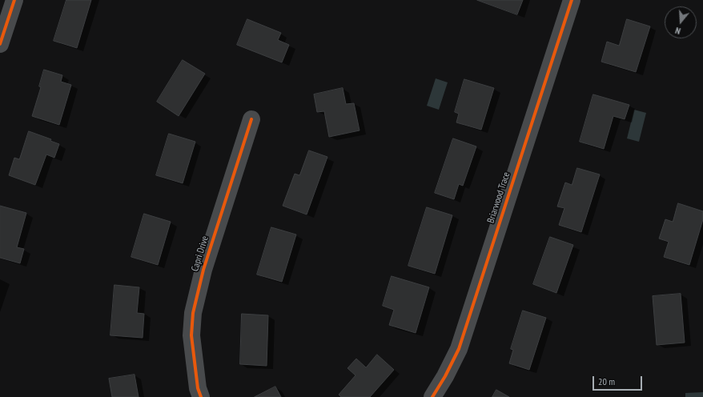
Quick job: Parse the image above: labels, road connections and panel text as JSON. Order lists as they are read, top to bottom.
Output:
{
  "streets": {
    "street": ["Briarwood Trace", "Capri Drive"]
  },
  "scale_bar": "20 m",
  "north": "bottom"
}
